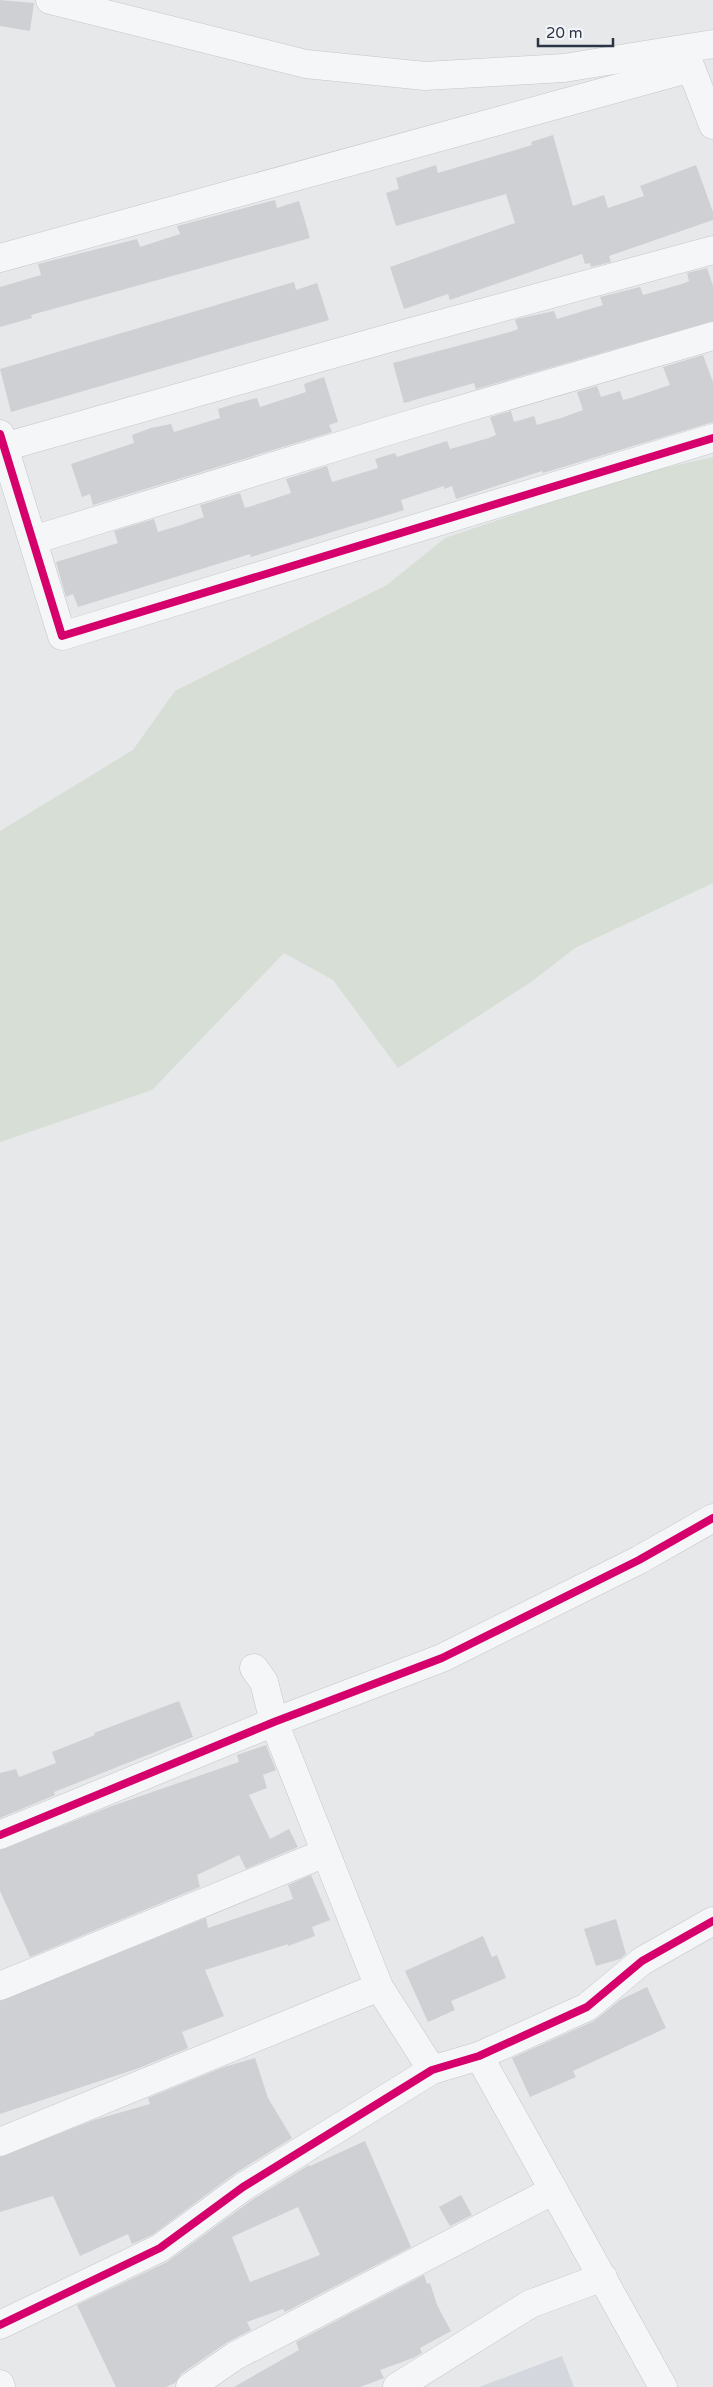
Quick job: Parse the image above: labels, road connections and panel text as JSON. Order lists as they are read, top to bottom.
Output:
{
  "scale_bar": "20 m"
}
